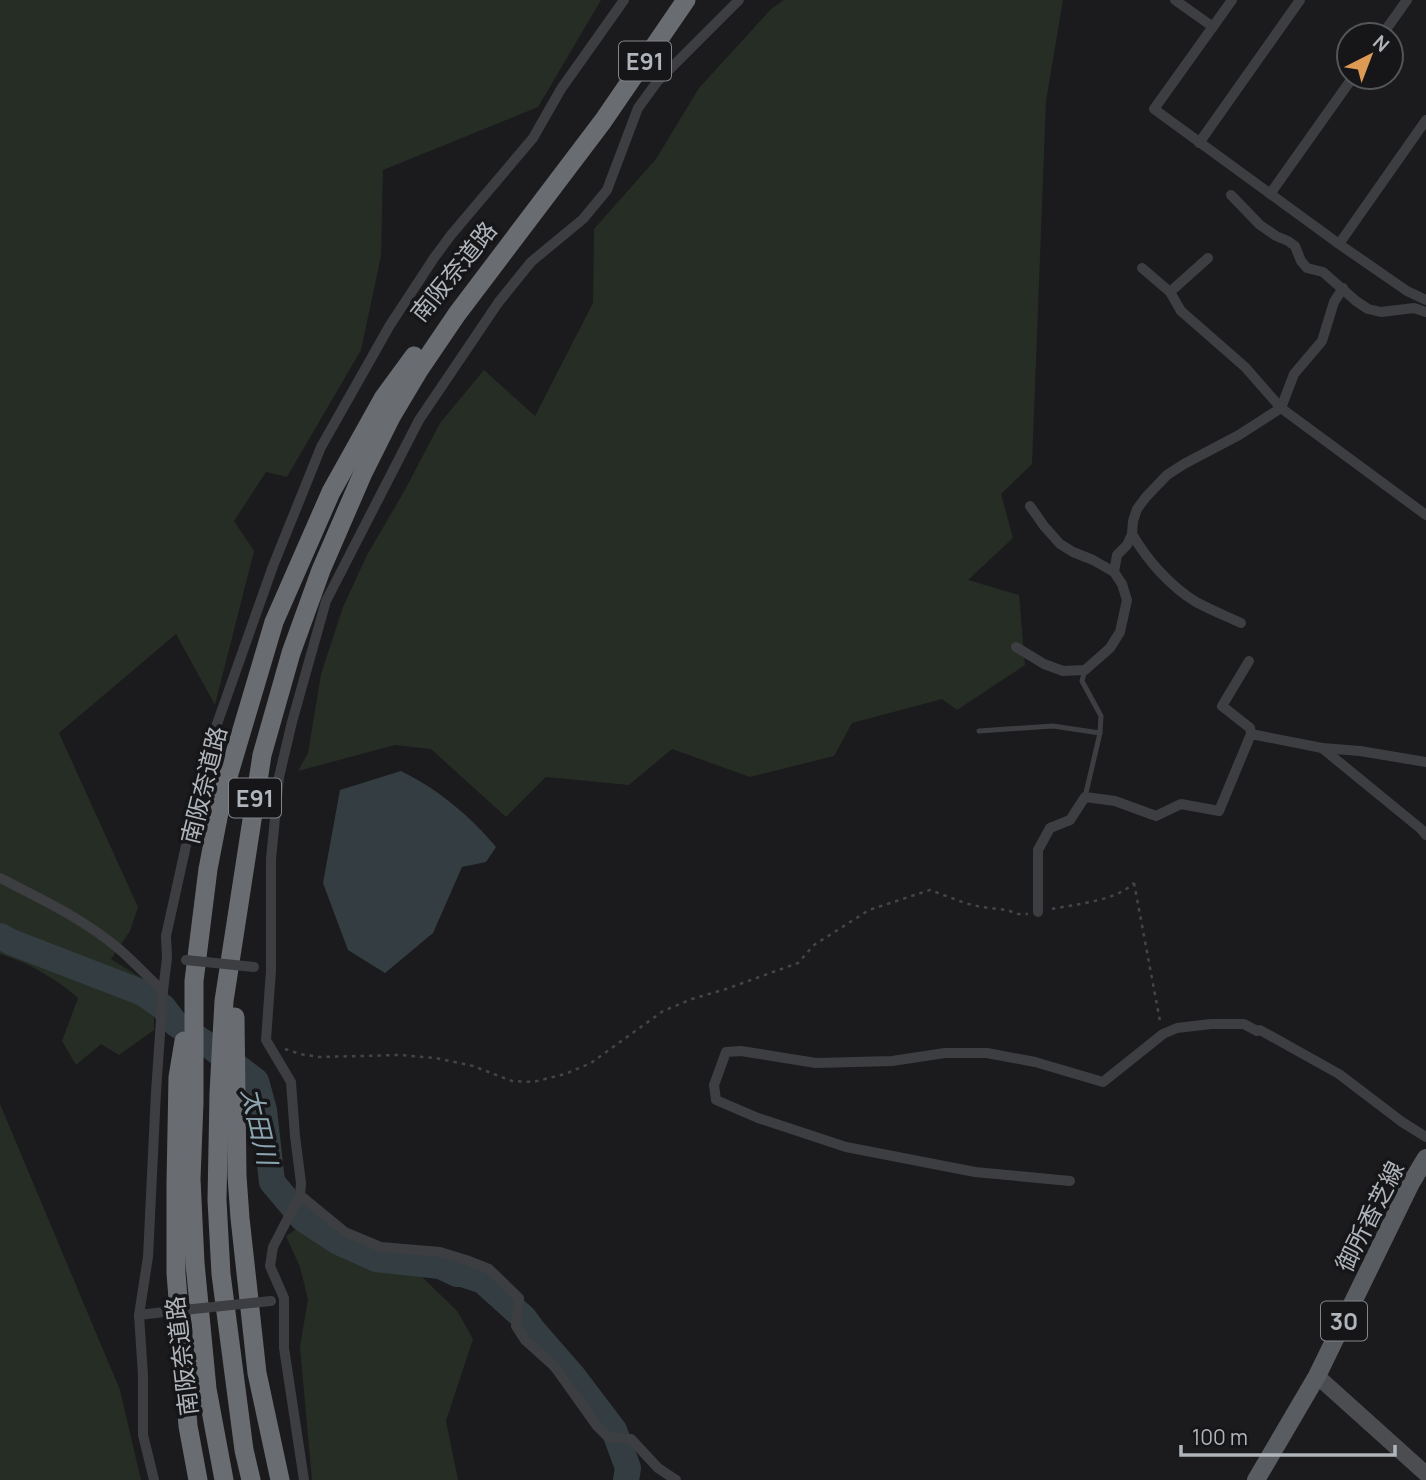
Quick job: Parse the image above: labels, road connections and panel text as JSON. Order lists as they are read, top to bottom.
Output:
{
  "streets": {
    "highway": ["E91", "南阪奈道路"],
    "main road": ["御所香芝線", "30"]
  },
  "water": ["太田川"],
  "scale_bar": "100 m",
  "north": "top right"
}
